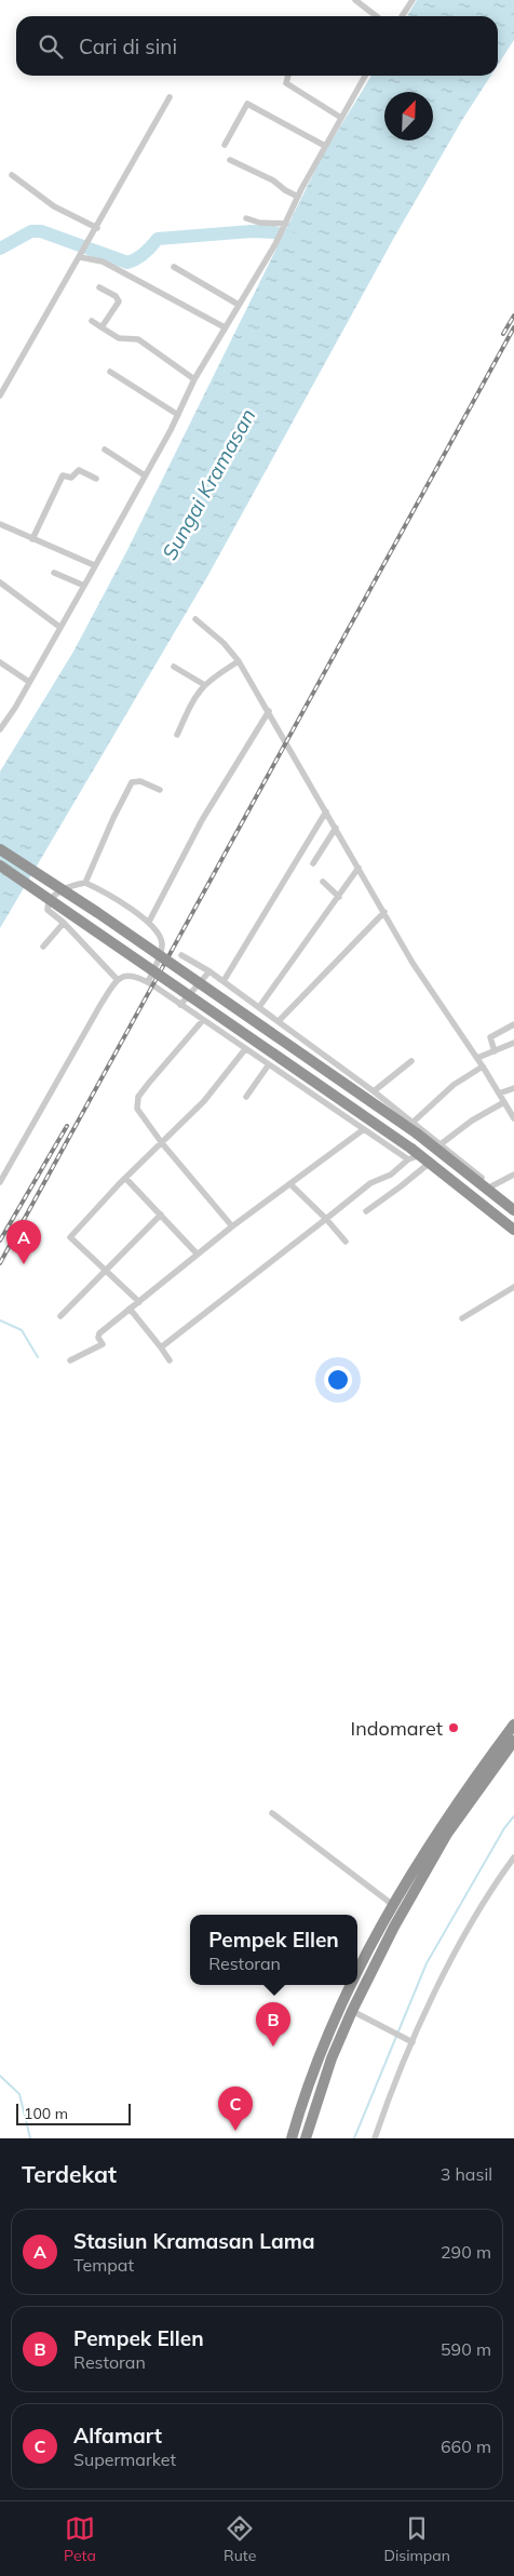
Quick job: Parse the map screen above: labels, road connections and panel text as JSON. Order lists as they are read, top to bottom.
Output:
{
  "water": ["Sungai Kramasan"],
  "places": ["Indomaret"],
  "scale_bar": "100 m",
  "north": "top right",
  "page": {
    "search": "Cari di sini",
    "pins": ["A", "B", "C"],
    "popup": ["Pempek Ellen", "Restoran"],
    "scale": "100 m",
    "heading": ["Terdekat", "3 hasil"],
    "list": [
      {
        "mark": "A",
        "name": "Stasiun Kramasan Lama",
        "note": "Tempat",
        "value": "290 m"
      },
      {
        "mark": "B",
        "name": "Pempek Ellen",
        "note": "Restoran",
        "value": "590 m"
      },
      {
        "mark": "C",
        "name": "Alfamart",
        "note": "Supermarket",
        "value": "660 m"
      }
    ],
    "nav": ["Peta", "Rute", "Disimpan"]
  }
}
